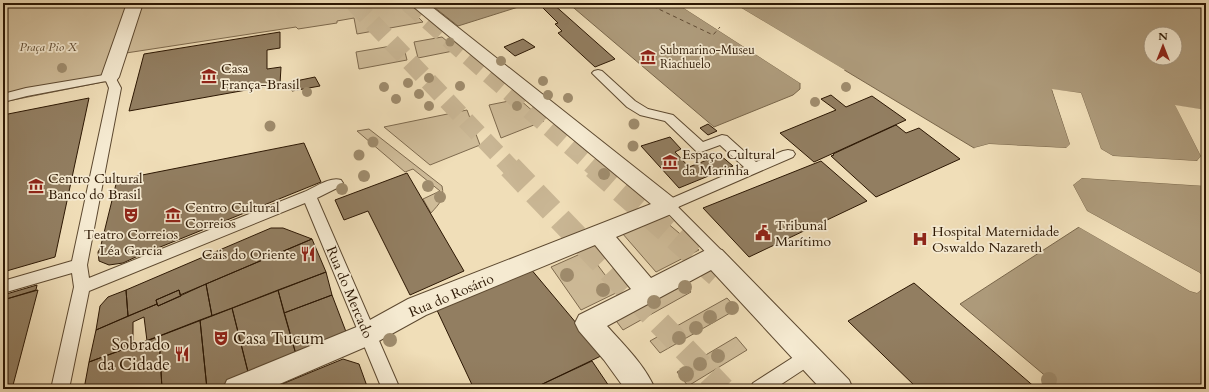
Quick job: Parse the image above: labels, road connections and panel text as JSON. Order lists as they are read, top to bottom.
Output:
{
  "streets": {
    "street": ["Rua do Rosário"],
    "lane": ["Rua do Mercado"]
  },
  "crossings": [
    ["Rua do Mercado", "Rua do Rosário"]
  ],
  "parks": ["Praça Pio X"],
  "places": {
    "museum": [
      "Submarino-Museu Riachuelo",
      "Casa França-Brasil",
      "Espaço Cultural da Marinha",
      "Centro Cultural Banco do Brasil",
      "Centro Cultural Correios"
    ],
    "theatre": ["Teatro Correios Léa Garcia", "Casa Tucum"],
    "public building": ["Tribunal Marítimo"],
    "hospital": ["Hospital Maternidade Oswaldo Nazareth"],
    "restaurant": ["Cais do Oriente", "Sobrado da Cidade"]
  },
  "north": "top"
}
